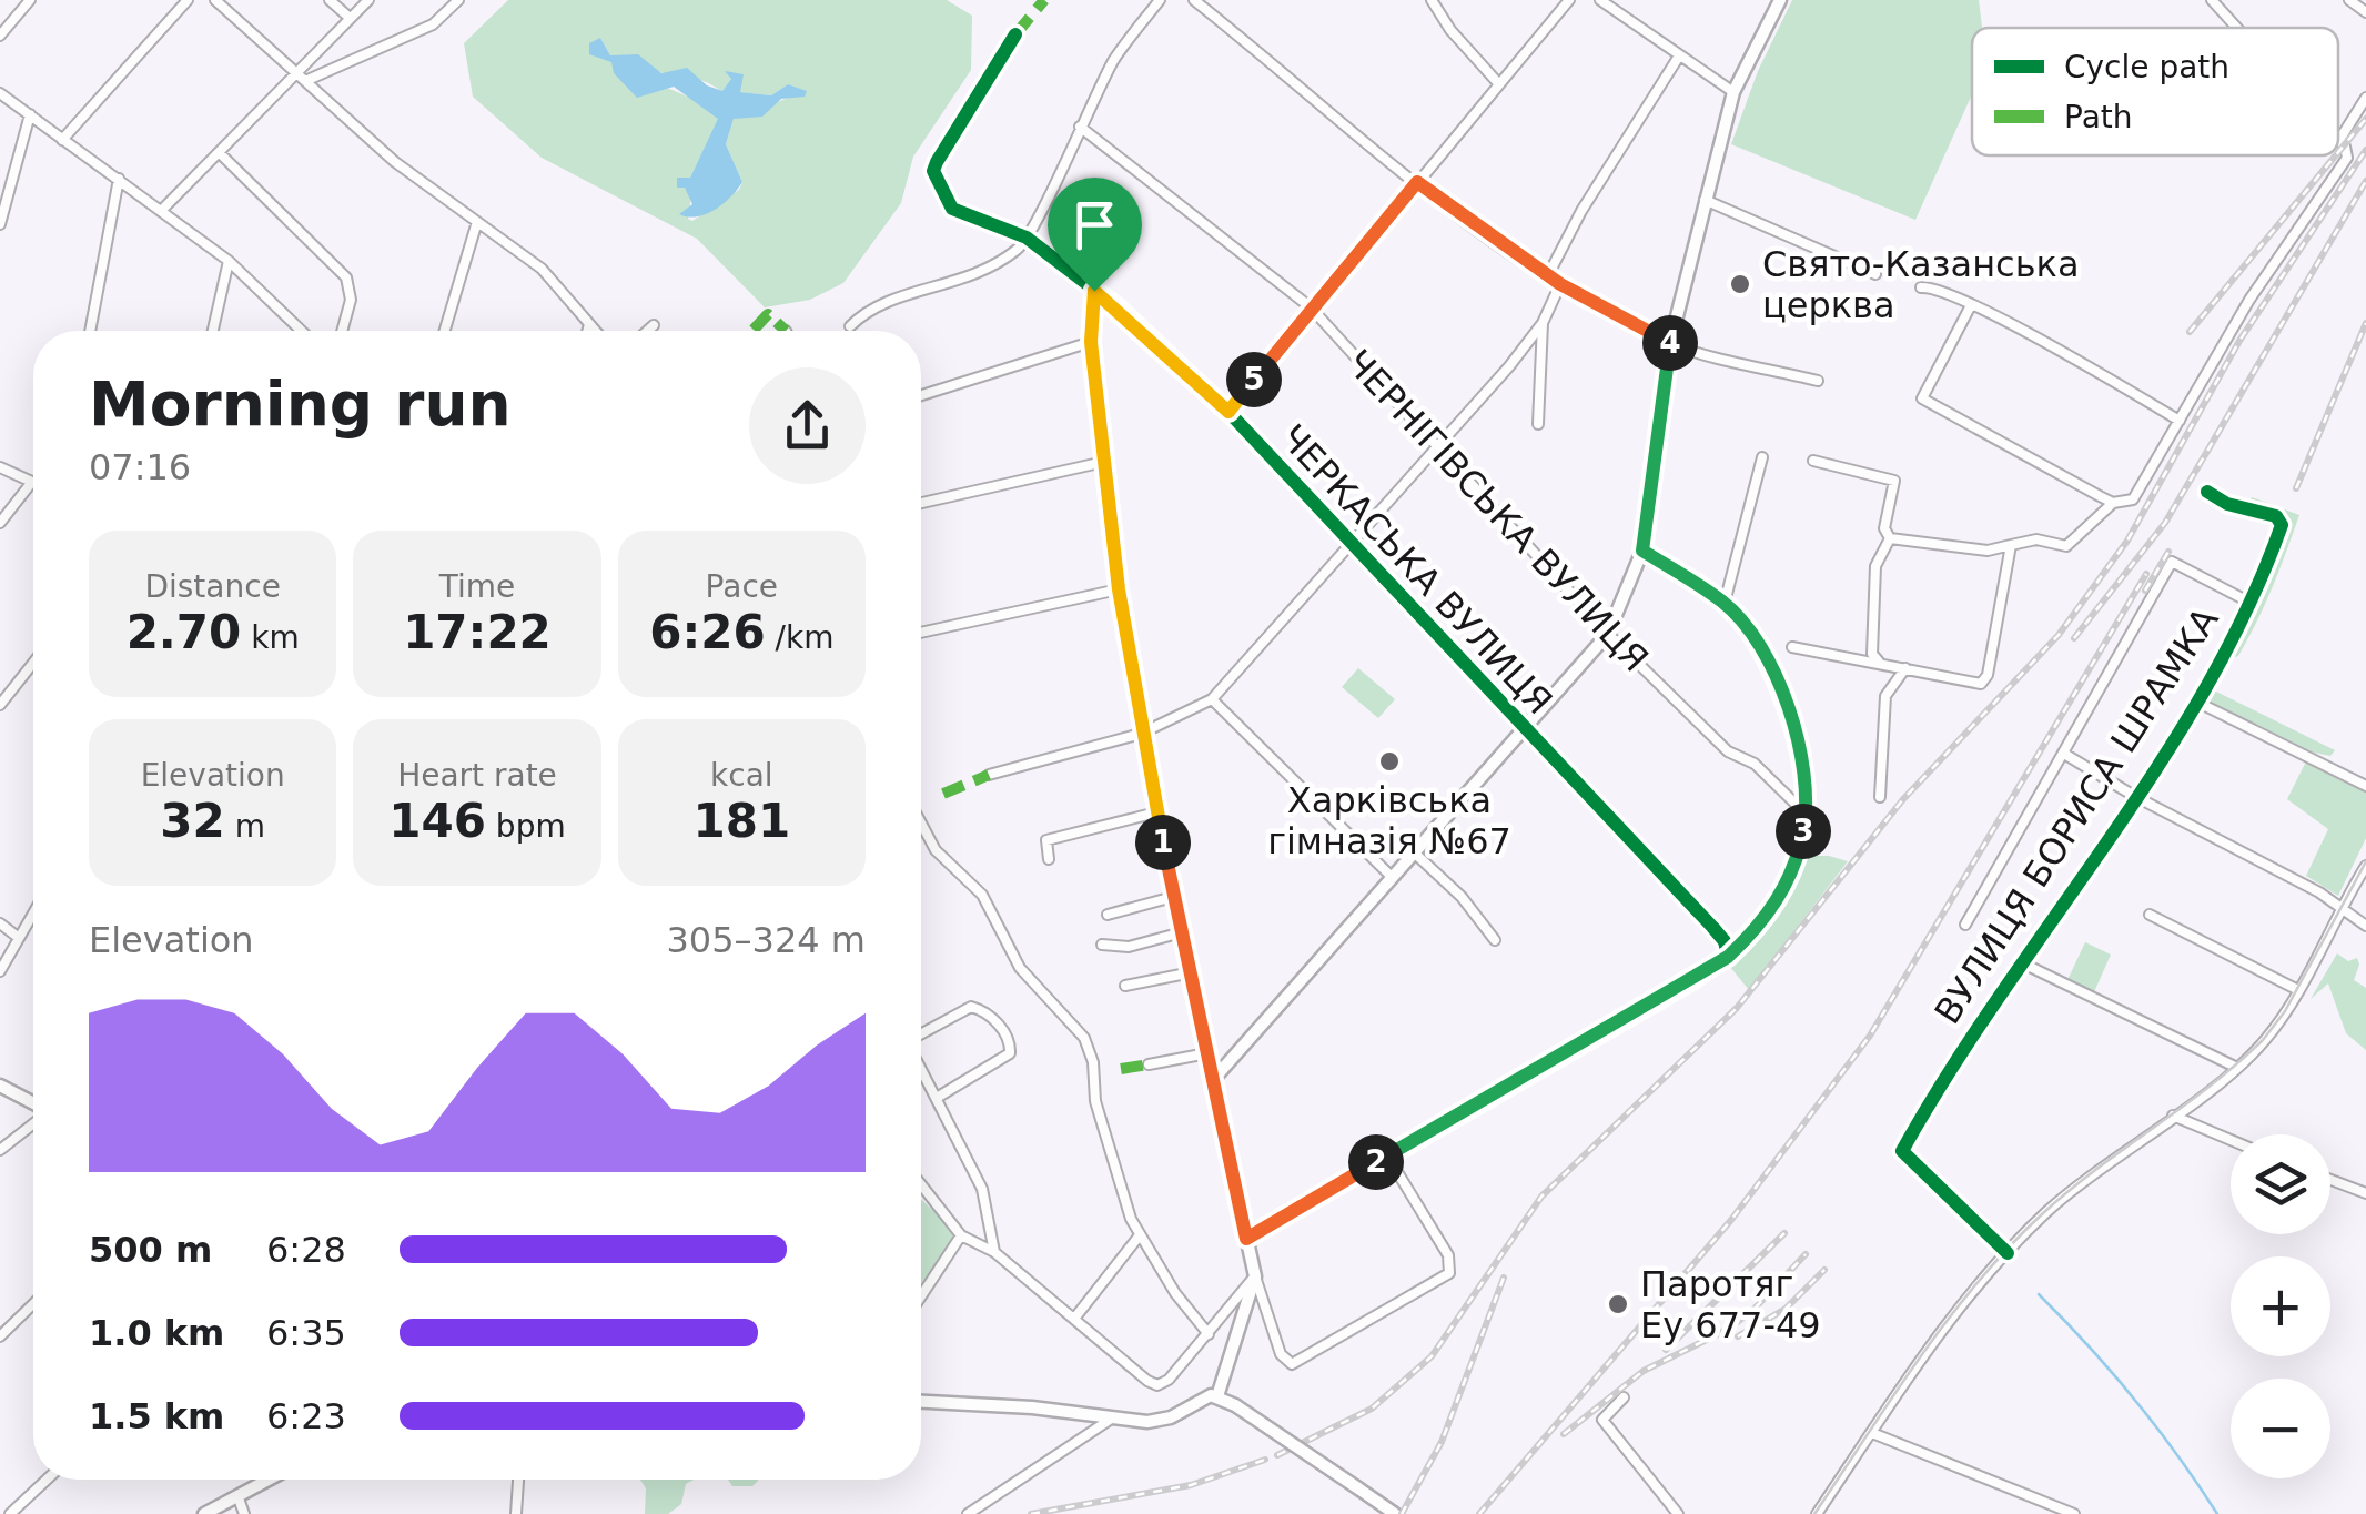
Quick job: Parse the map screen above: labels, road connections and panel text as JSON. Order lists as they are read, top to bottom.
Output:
{
  "streets": {
    "street": ["ЧЕРНІГІВСЬКА ВУЛИЦЯ", "ЧЕРКАСЬКА ВУЛИЦЯ", "ВУЛИЦЯ БОРИСА ШРАМКА"]
  },
  "places": ["Свято-Казанська церква", "Харківська гімназія №67", "Паротяг Еу 677-49"],
  "legend": ["Cycle path", "Path"],
  "page": {
    "pins": [
      "4",
      "5",
      "3",
      "1",
      "2"
    ],
    "heading": ["Morning run", "07:16"],
    "stats": [
      ["Distance", "2.70 km"],
      ["Time", "17:22"],
      ["Pace", "6:26 /km"],
      ["Elevation", "32 m"],
      ["Heart rate", "146 bpm"],
      ["kcal", "181"]
    ],
    "chart": ["Elevation", "305–324 m"],
    "map_buttons": ["+", "−"],
    "list": [
      {
        "name": "500 m",
        "note": "6:28"
      },
      {
        "name": "1.0 km",
        "note": "6:35"
      },
      {
        "name": "1.5 km",
        "note": "6:23"
      }
    ]
  }
}
